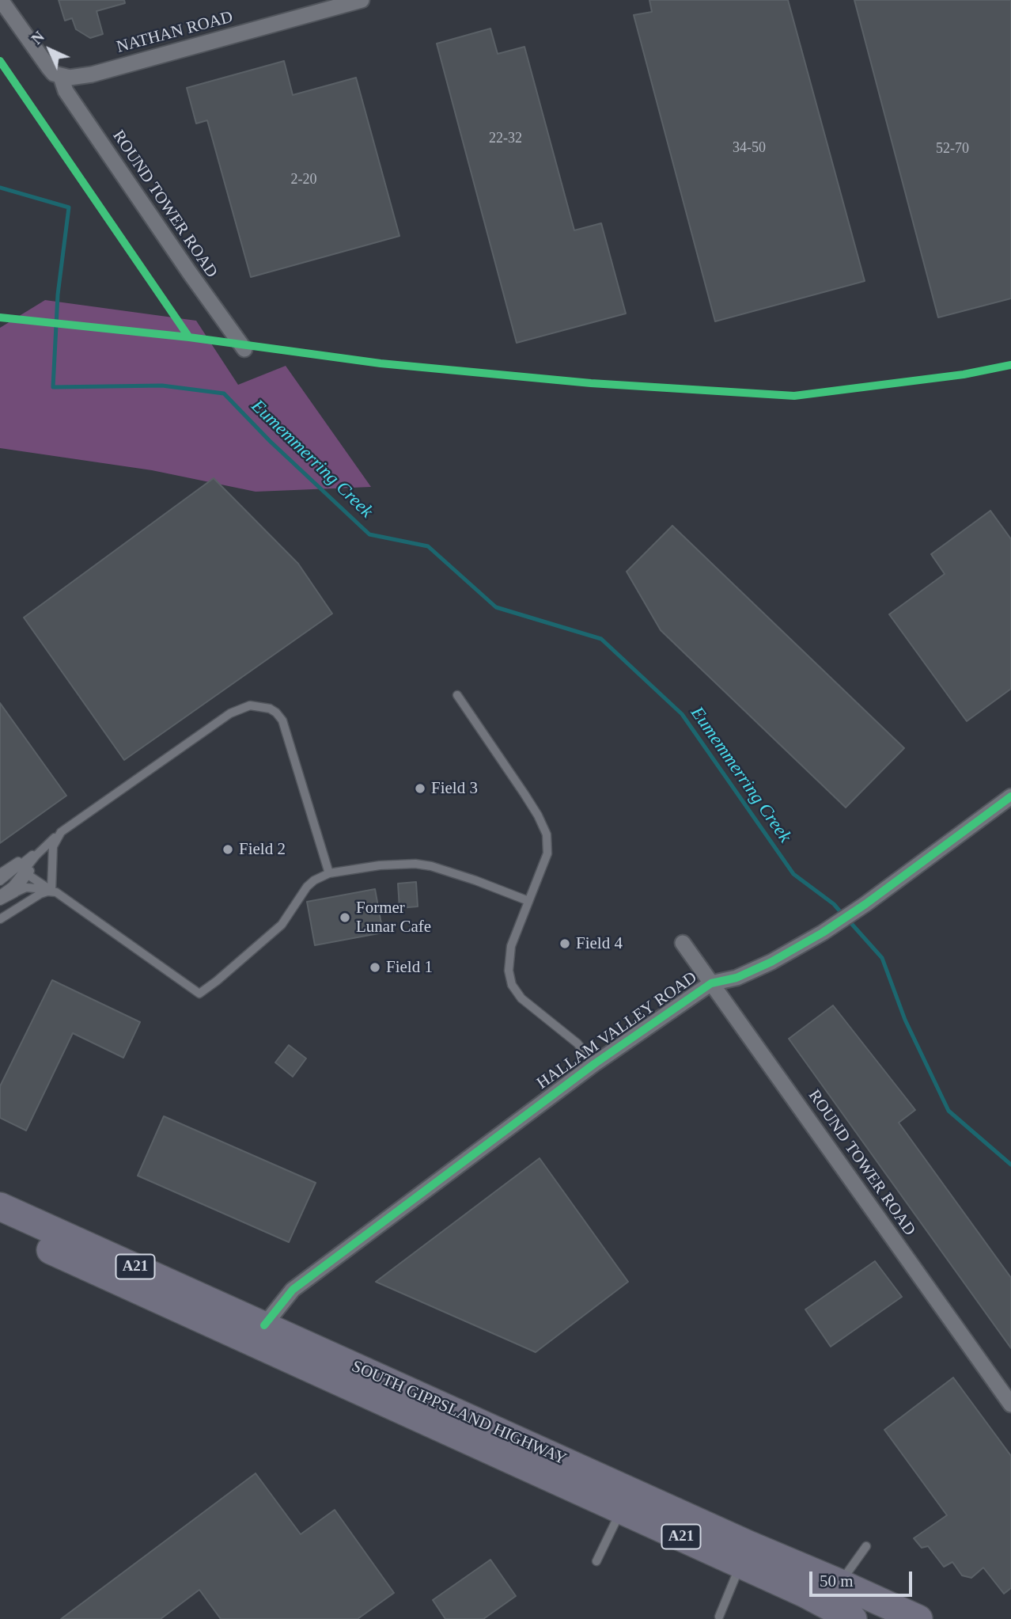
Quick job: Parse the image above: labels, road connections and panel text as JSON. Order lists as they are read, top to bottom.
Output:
{
  "streets": {
    "highway": ["A21", "SOUTH GIPPSLAND HIGHWAY"],
    "street": ["NATHAN ROAD", "ROUND TOWER ROAD", "HALLAM VALLEY ROAD"]
  },
  "crossings": [
    ["NATHAN ROAD", "ROUND TOWER ROAD"],
    ["ROUND TOWER ROAD", "HALLAM VALLEY ROAD"],
    ["HALLAM VALLEY ROAD", "SOUTH GIPPSLAND HIGHWAY"]
  ],
  "water": ["Eumemmerring Creek"],
  "places": [
    "Field 3",
    "Field 2",
    "Former Lunar Cafe",
    "Field 4",
    "Field 1"
  ],
  "house_numbers": [
    "22-32",
    "34-50",
    "52-70",
    "2-20"
  ],
  "scale_bar": "50 m",
  "north": "top left"
}
